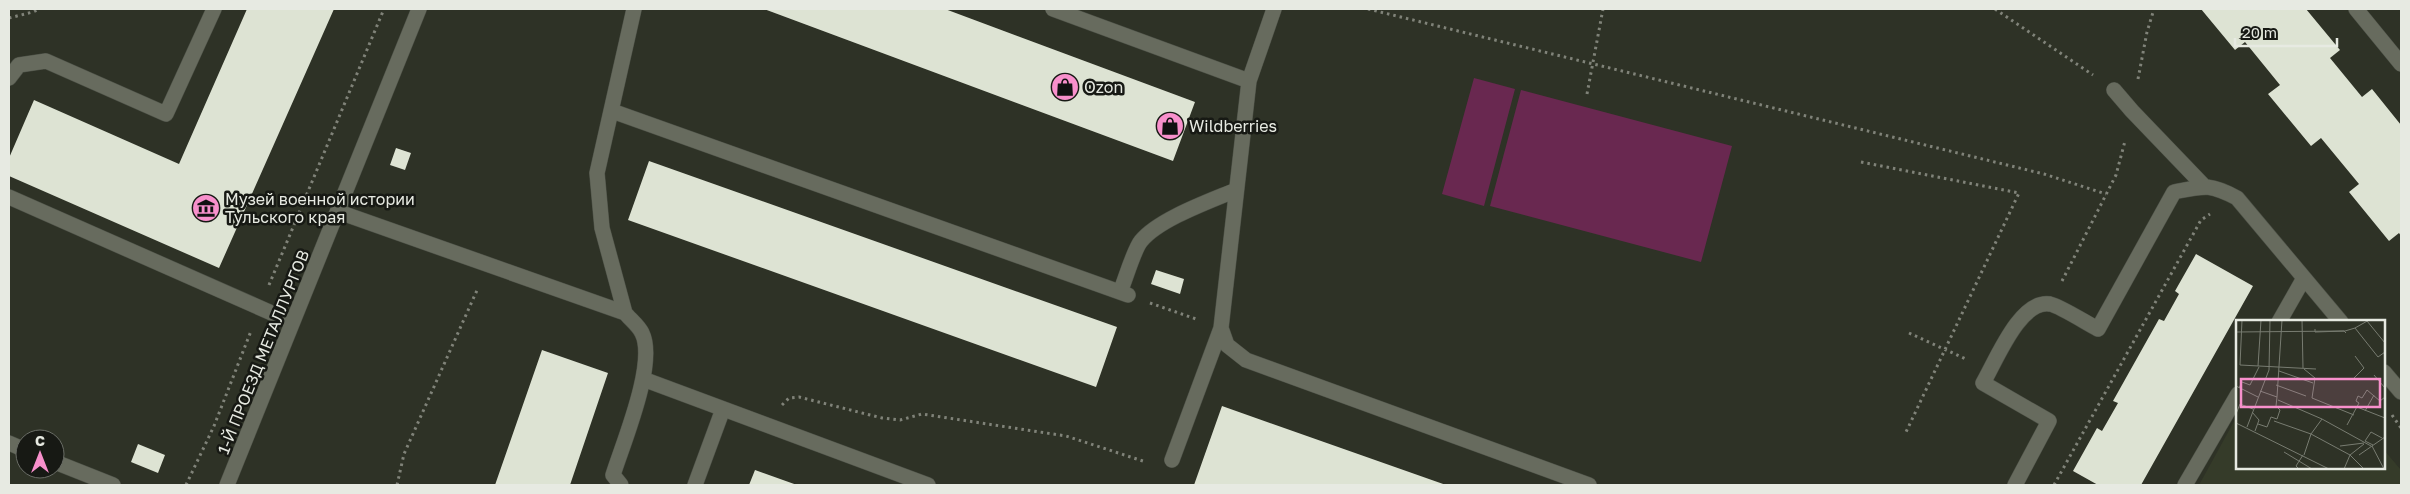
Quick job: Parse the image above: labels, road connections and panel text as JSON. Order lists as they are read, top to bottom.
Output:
{
  "streets": {
    "street": ["1-Й ПРОЕЗД МЕТАЛЛУРГОВ"]
  },
  "places": {
    "shop": ["Ozon", "Wildberries"],
    "museum": ["Музей военной истории Тульского края"]
  },
  "scale_bar": "20 m",
  "north": "top"
}
